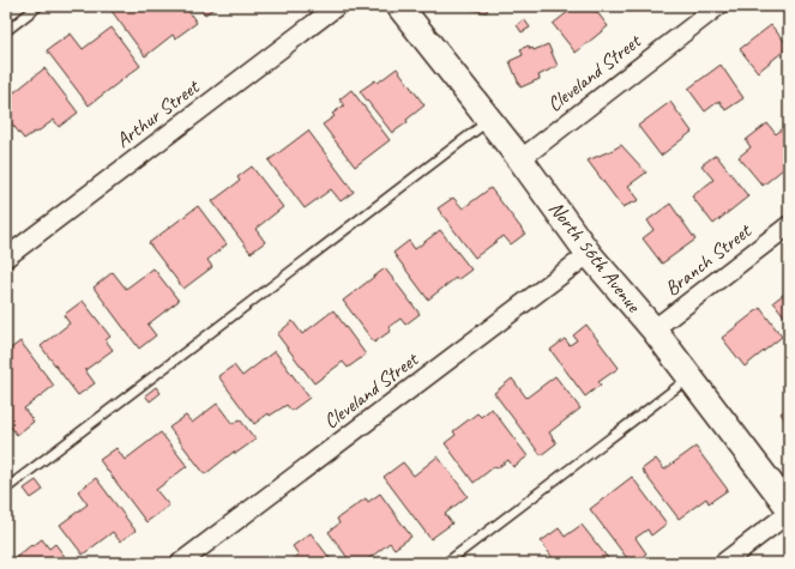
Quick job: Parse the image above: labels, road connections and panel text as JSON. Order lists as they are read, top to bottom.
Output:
{
  "streets": {
    "street": [
      "Cleveland Street",
      "Arthur Street",
      "North 56th Avenue",
      "Branch Street"
    ]
  },
  "crossings": [
    ["Cleveland Street", "North 56th Avenue"],
    ["North 56th Avenue", "Branch Street"]
  ]
}
